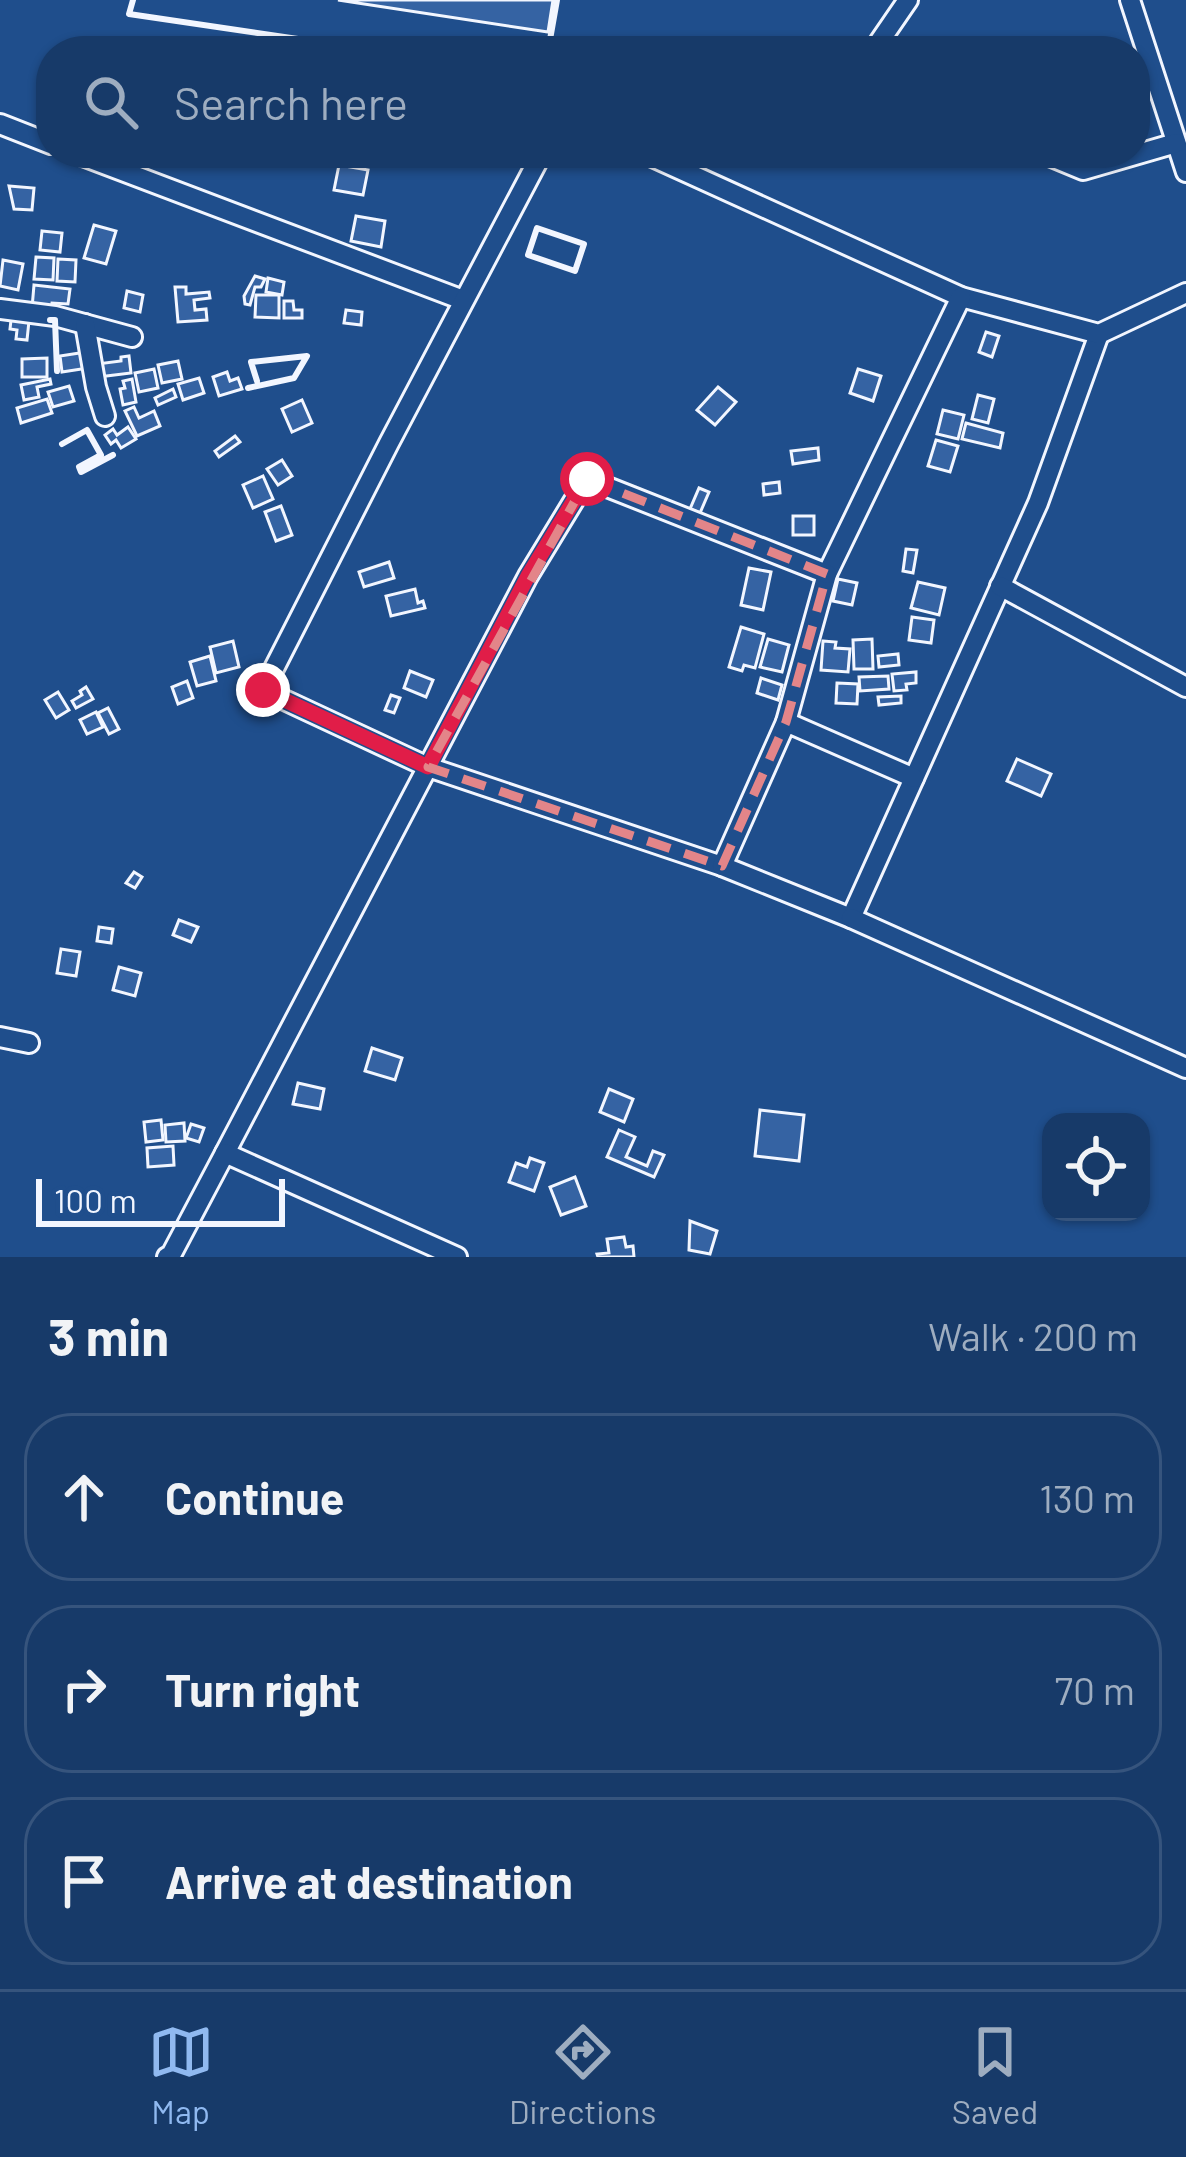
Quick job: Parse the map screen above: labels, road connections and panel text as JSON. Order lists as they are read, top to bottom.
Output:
{
  "scale_bar": "100 m",
  "page": {
    "search": "Search here",
    "scale": "100 m",
    "heading": ["3 min", "Walk · 200 m"],
    "list": [
      ["Continue", "130 m"],
      ["Turn right", "70 m"],
      "Arrive at destination"
    ],
    "nav": ["Map", "Directions", "Saved"]
  }
}
